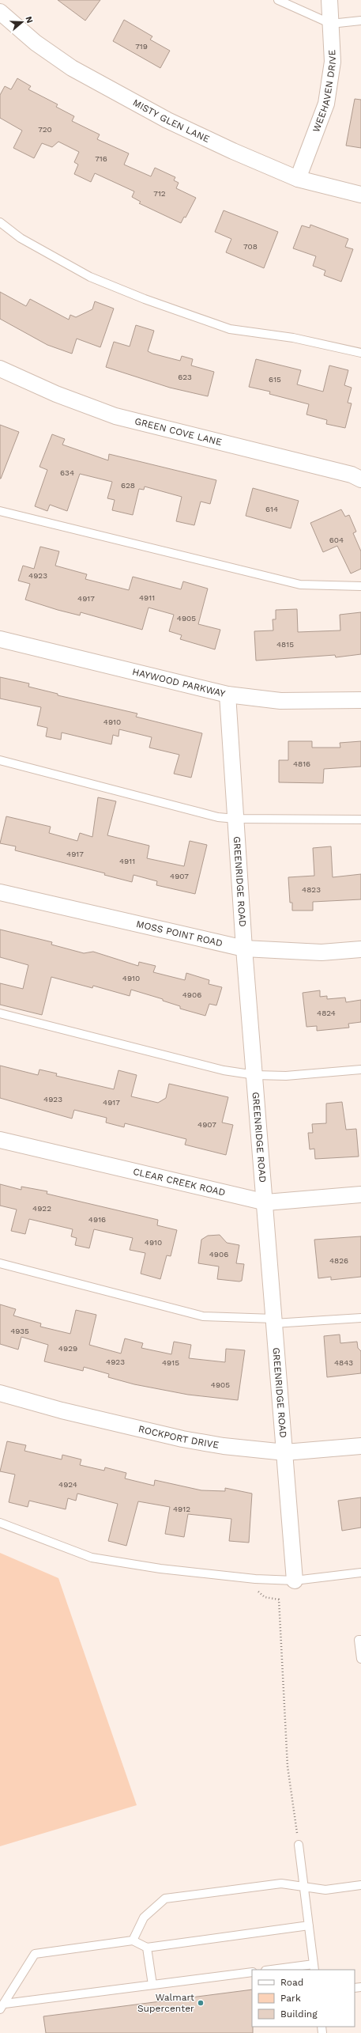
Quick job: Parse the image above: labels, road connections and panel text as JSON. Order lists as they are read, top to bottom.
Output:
{
  "streets": {
    "street": [
      "WEEHAVEN DRIVE",
      "MISTY GLEN LANE",
      "GREEN COVE LANE",
      "HAYWOOD PARKWAY",
      "GREENRIDGE ROAD",
      "MOSS POINT ROAD",
      "CLEAR CREEK ROAD",
      "ROCKPORT DRIVE"
    ]
  },
  "crossings": [
    ["WEEHAVEN DRIVE", "MISTY GLEN LANE"],
    ["HAYWOOD PARKWAY", "GREENRIDGE ROAD"],
    ["GREENRIDGE ROAD", "MOSS POINT ROAD"],
    ["GREENRIDGE ROAD", "CLEAR CREEK ROAD"],
    ["GREENRIDGE ROAD", "ROCKPORT DRIVE"]
  ],
  "places": ["Walmart Supercenter"],
  "house_numbers": [
    "719",
    "720",
    "716",
    "712",
    "708",
    "623",
    "615",
    "634",
    "628",
    "614",
    "604",
    "4923",
    "4911",
    "4917",
    "4905",
    "4815",
    "4910",
    "4816",
    "4917",
    "4911",
    "4907",
    "4823",
    "4910",
    "4906",
    "4824",
    "4923",
    "4917",
    "4907",
    "4922",
    "4916",
    "4910",
    "4906",
    "4826",
    "4935",
    "4929",
    "4923",
    "4915",
    "4843",
    "4905",
    "4924",
    "4912"
  ],
  "legend": ["Road", "Park", "Building"],
  "north": "right"
}
